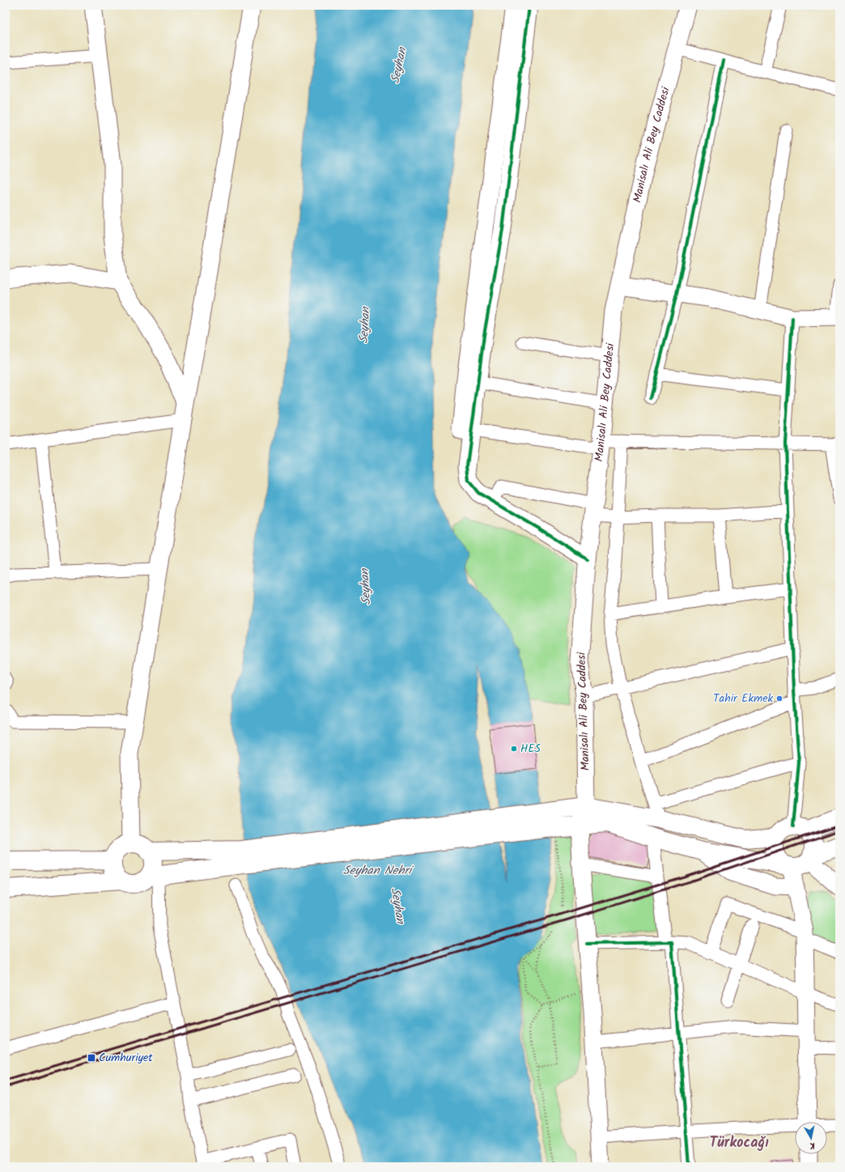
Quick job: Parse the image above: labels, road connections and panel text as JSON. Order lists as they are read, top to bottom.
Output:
{
  "streets": {
    "main road": ["Manisalı Ali Bey Caddesi"]
  },
  "districts": ["Türkocağı"],
  "water": ["Seyhan", "Seyhan Nehri"],
  "places": {
    "other": ["Tahir Ekmek", "HES"],
    "transit": ["Cumhuriyet"]
  },
  "north": "bottom"
}
